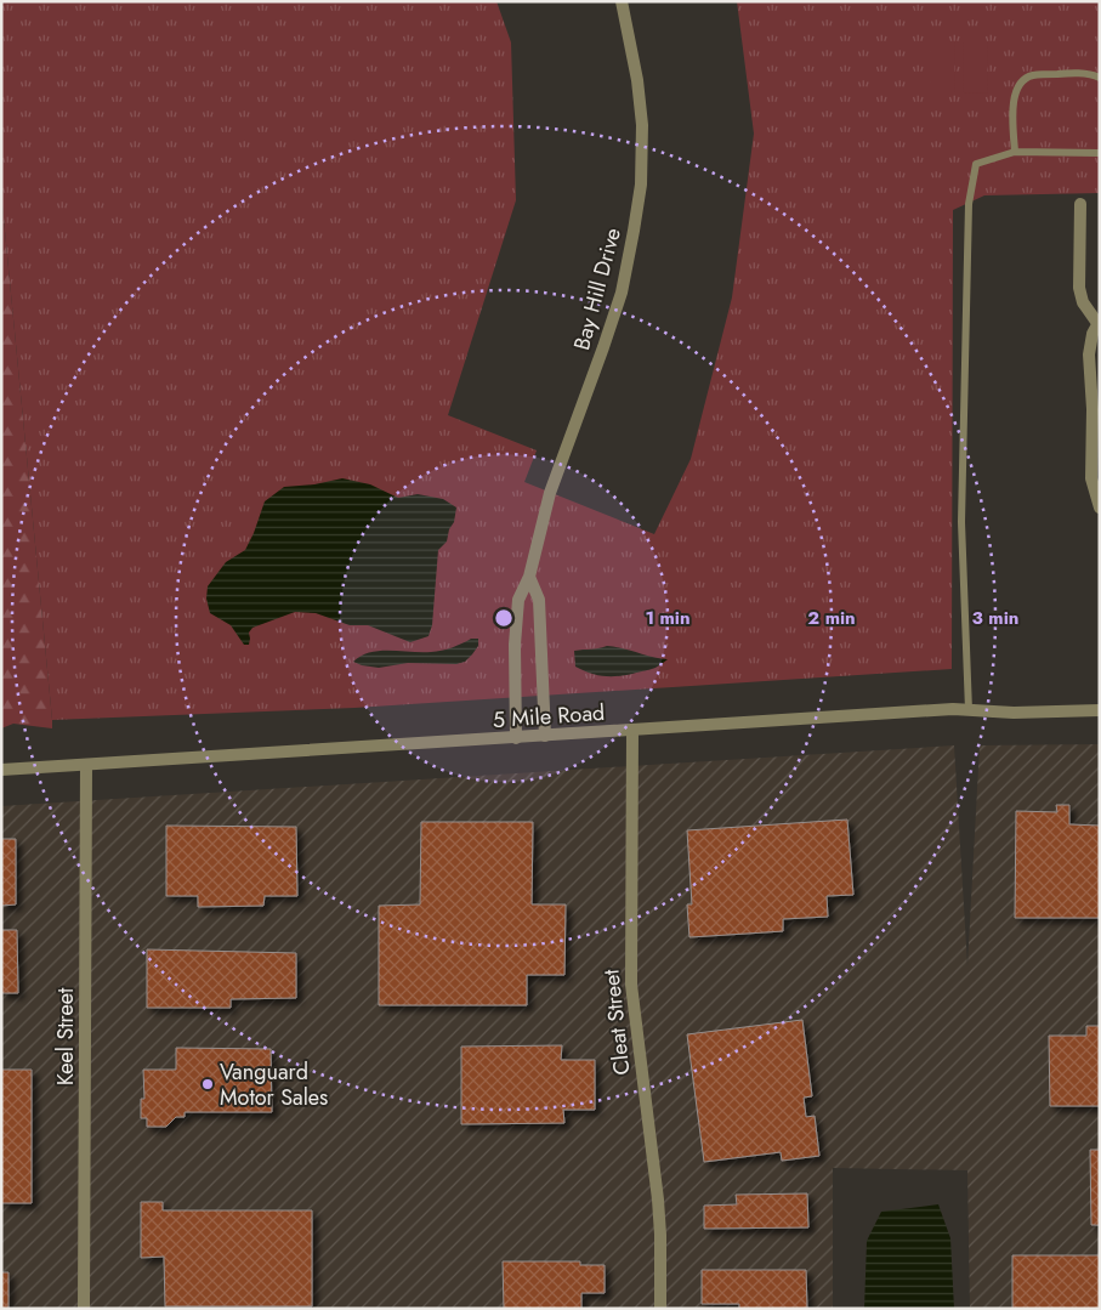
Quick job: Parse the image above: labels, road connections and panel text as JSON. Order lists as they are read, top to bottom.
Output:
{
  "streets": {
    "street": [
      "Bay Hill Drive",
      "5 Mile Road",
      "Cleat Street",
      "Keel Street"
    ]
  },
  "crossings": [
    ["Bay Hill Drive", "5 Mile Road"],
    ["5 Mile Road", "Cleat Street"],
    ["5 Mile Road", "Keel Street"]
  ],
  "places": ["Vanguard Motor Sales"],
  "rings": ["1 min", "2 min", "3 min"]
}
